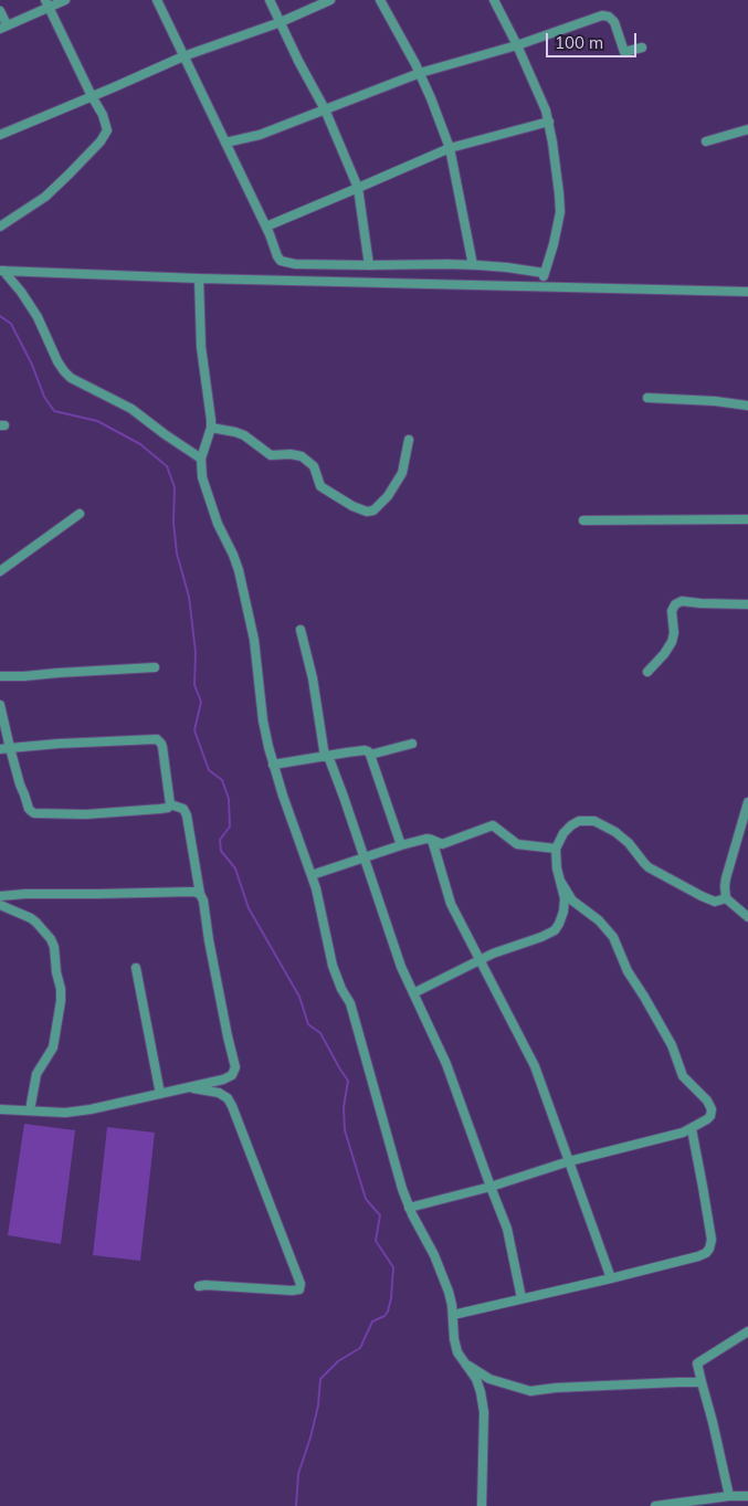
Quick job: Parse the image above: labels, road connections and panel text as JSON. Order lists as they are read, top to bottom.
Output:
{
  "scale_bar": "100 m"
}
